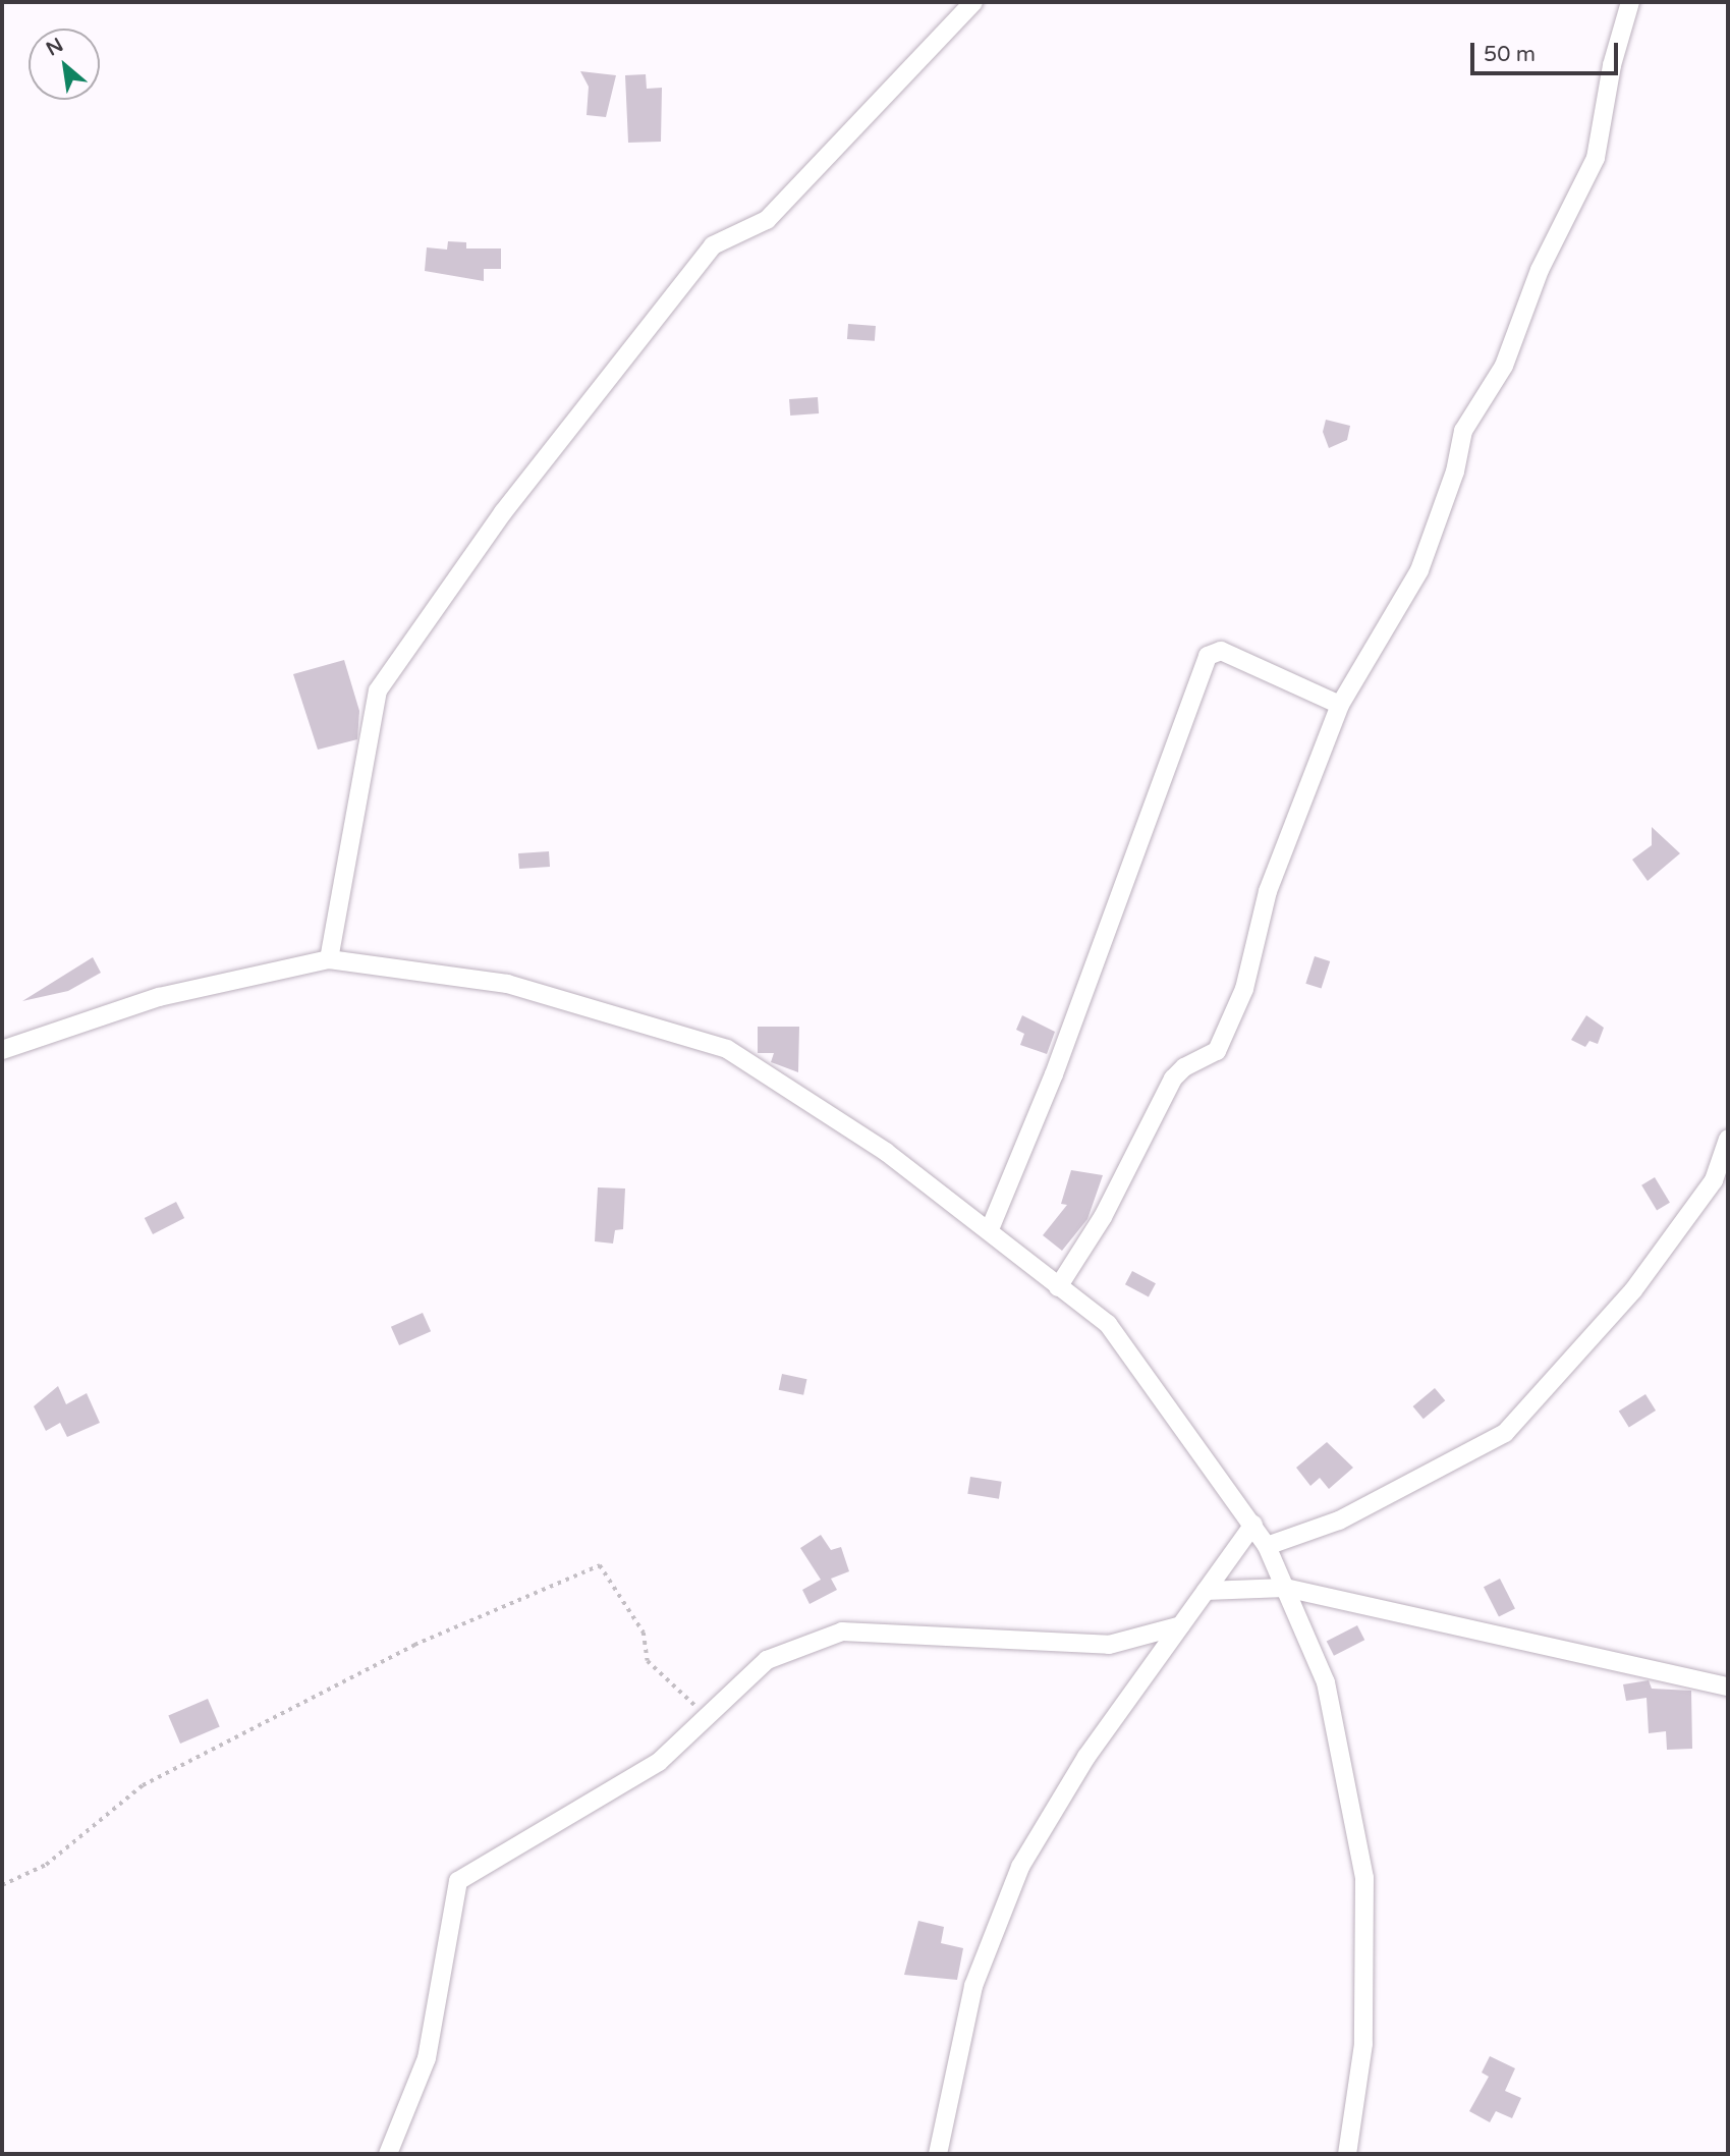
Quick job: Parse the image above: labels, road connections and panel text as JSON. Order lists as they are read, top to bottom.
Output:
{
  "scale_bar": "50 m",
  "north": "top left"
}
